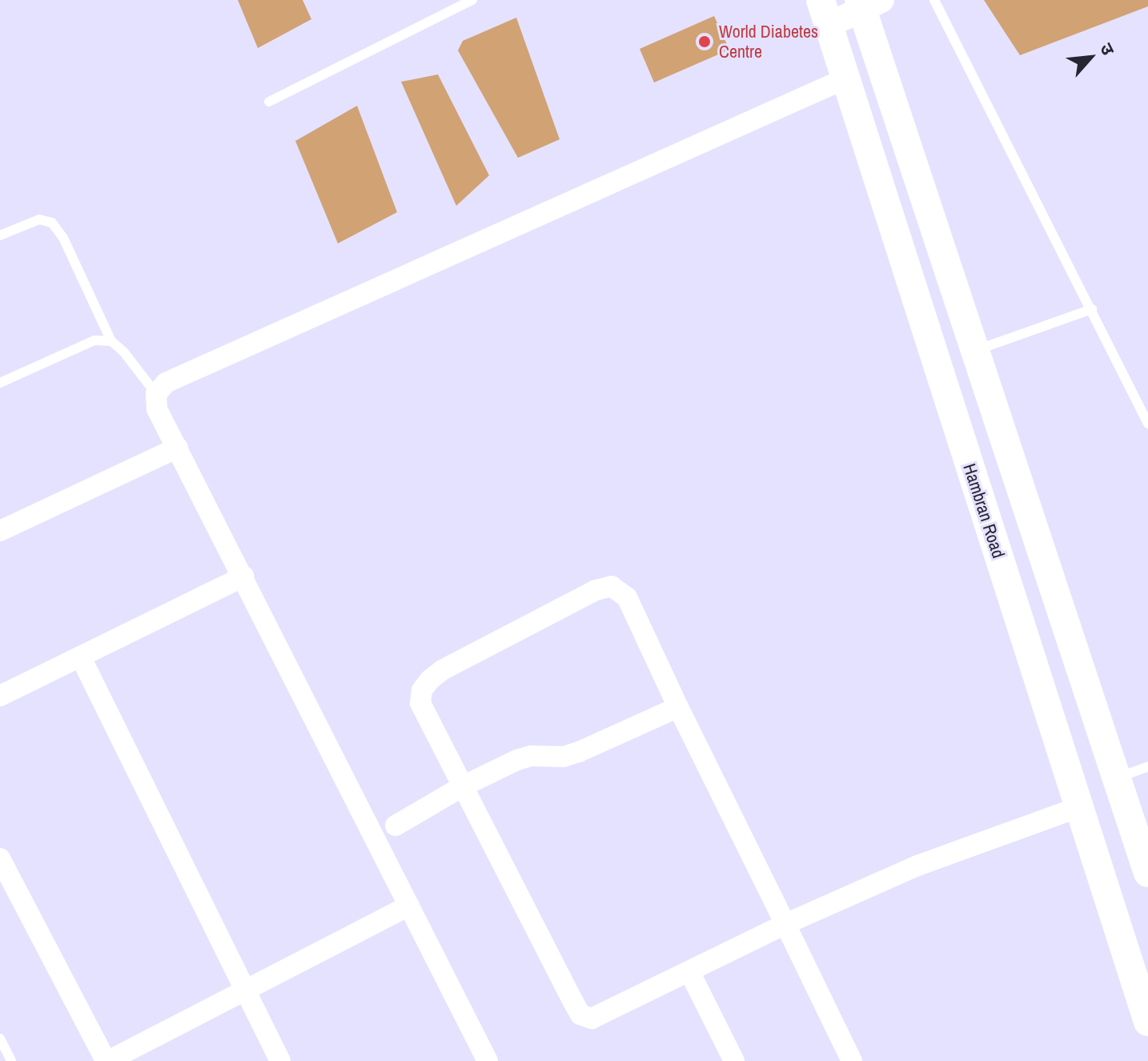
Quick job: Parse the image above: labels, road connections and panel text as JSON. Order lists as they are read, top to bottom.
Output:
{
  "streets": {
    "main road": ["Hambran Road"]
  },
  "places": ["World Diabetes Centre"],
  "north": "top right"
}
